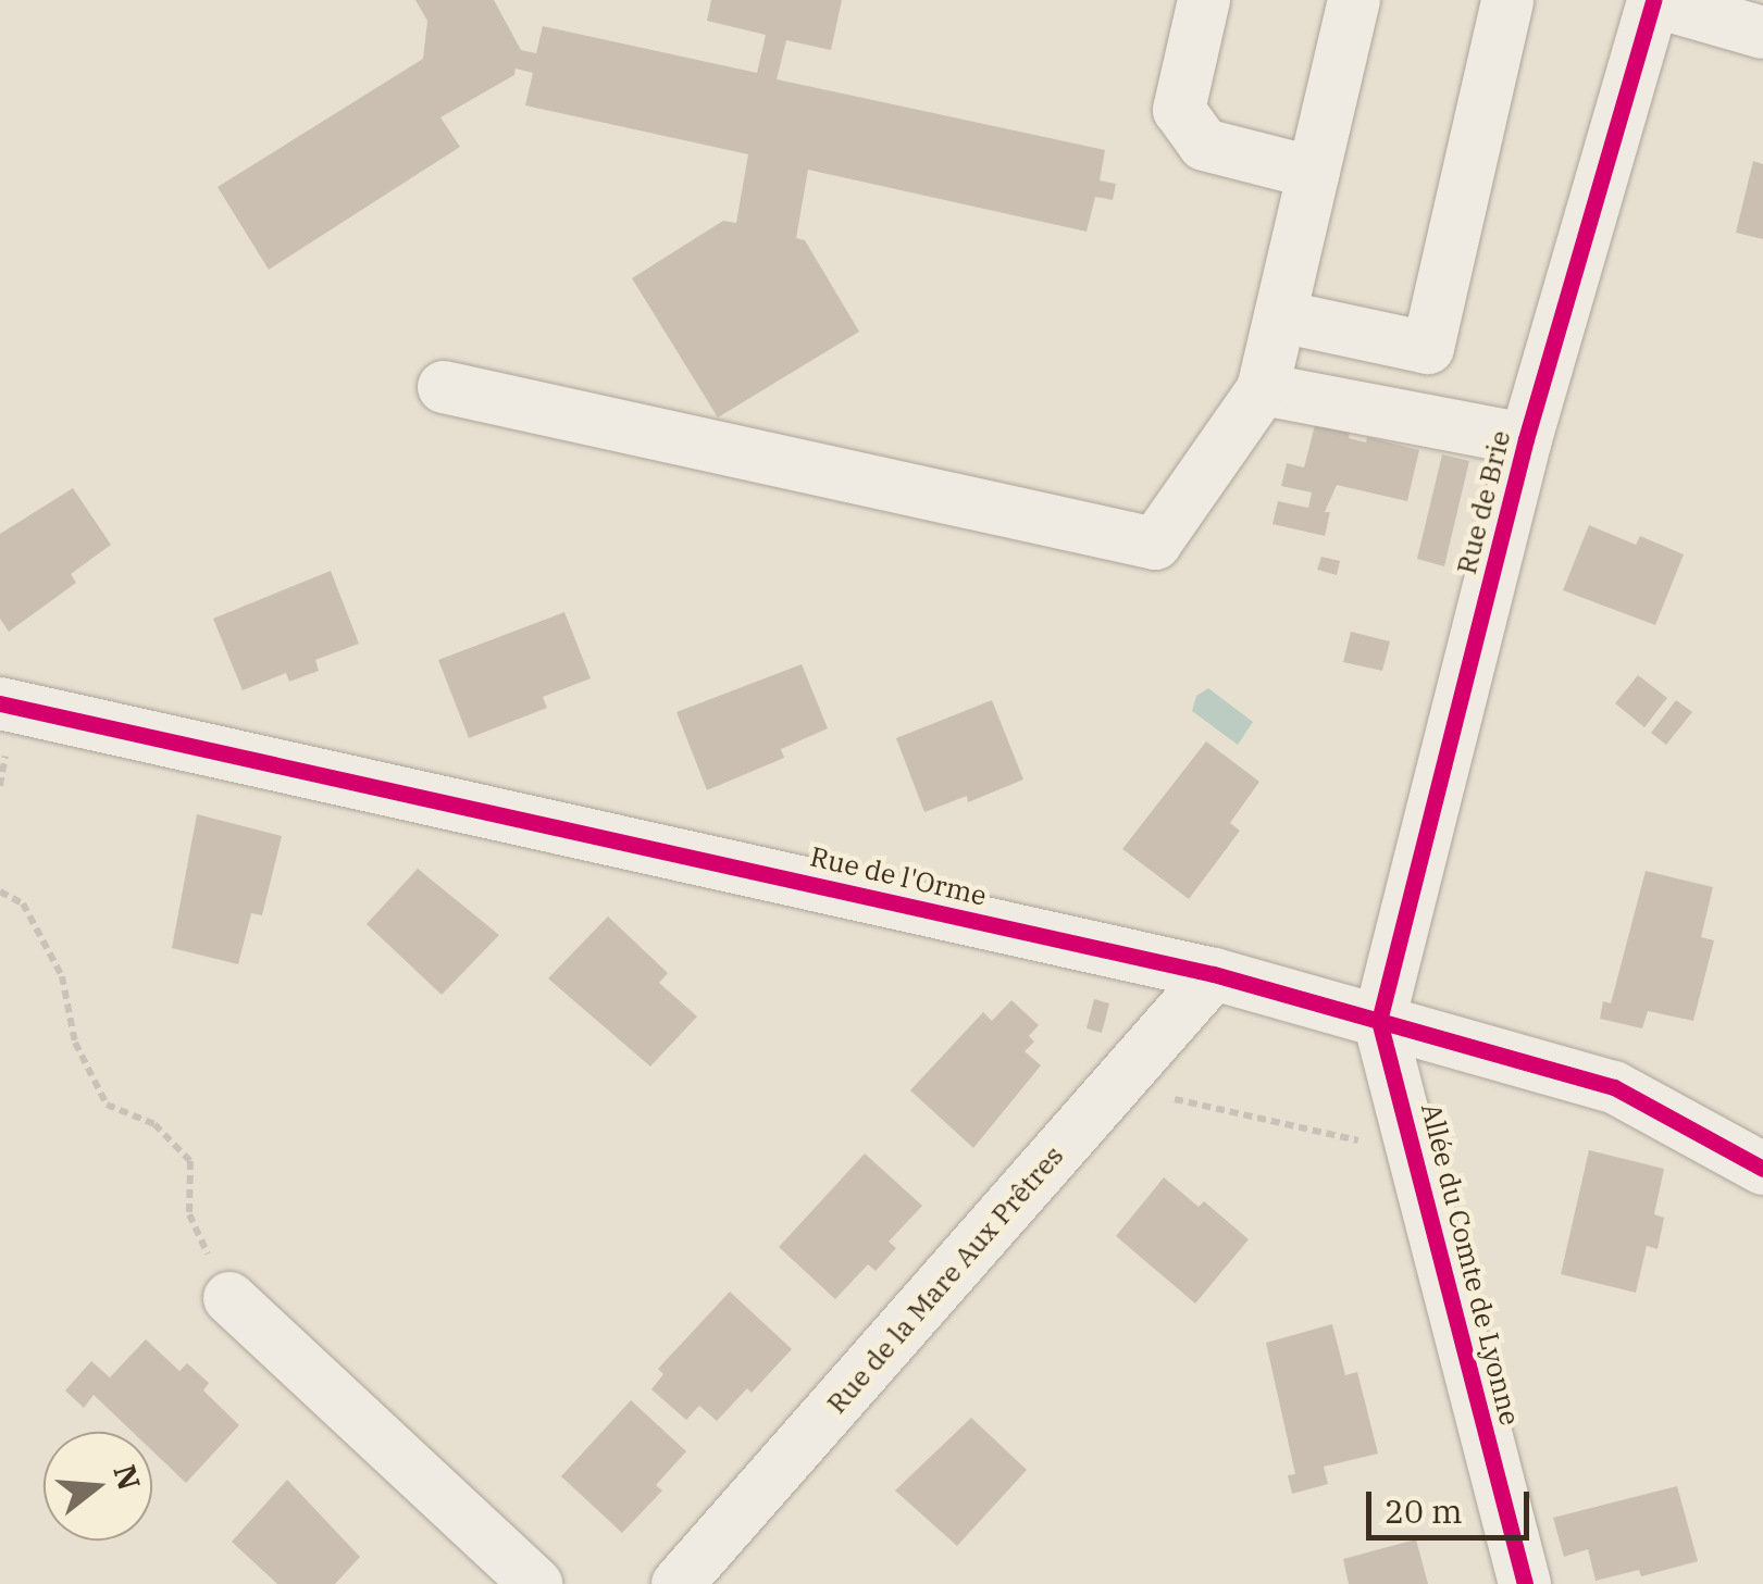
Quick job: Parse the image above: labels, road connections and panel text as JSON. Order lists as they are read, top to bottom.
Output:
{
  "streets": {
    "street": [
      "Rue de Brie",
      "Rue de l'Orme",
      "Allée du Comte de Lyonne",
      "Rue de la Mare Aux Prêtres"
    ]
  },
  "crossings": [
    ["Rue de Brie", "Rue de l'Orme"],
    ["Rue de Brie", "Allée du Comte de Lyonne"],
    ["Rue de l'Orme", "Allée du Comte de Lyonne"],
    ["Rue de l'Orme", "Rue de la Mare Aux Prêtres"]
  ],
  "scale_bar": "20 m",
  "north": "right"
}
